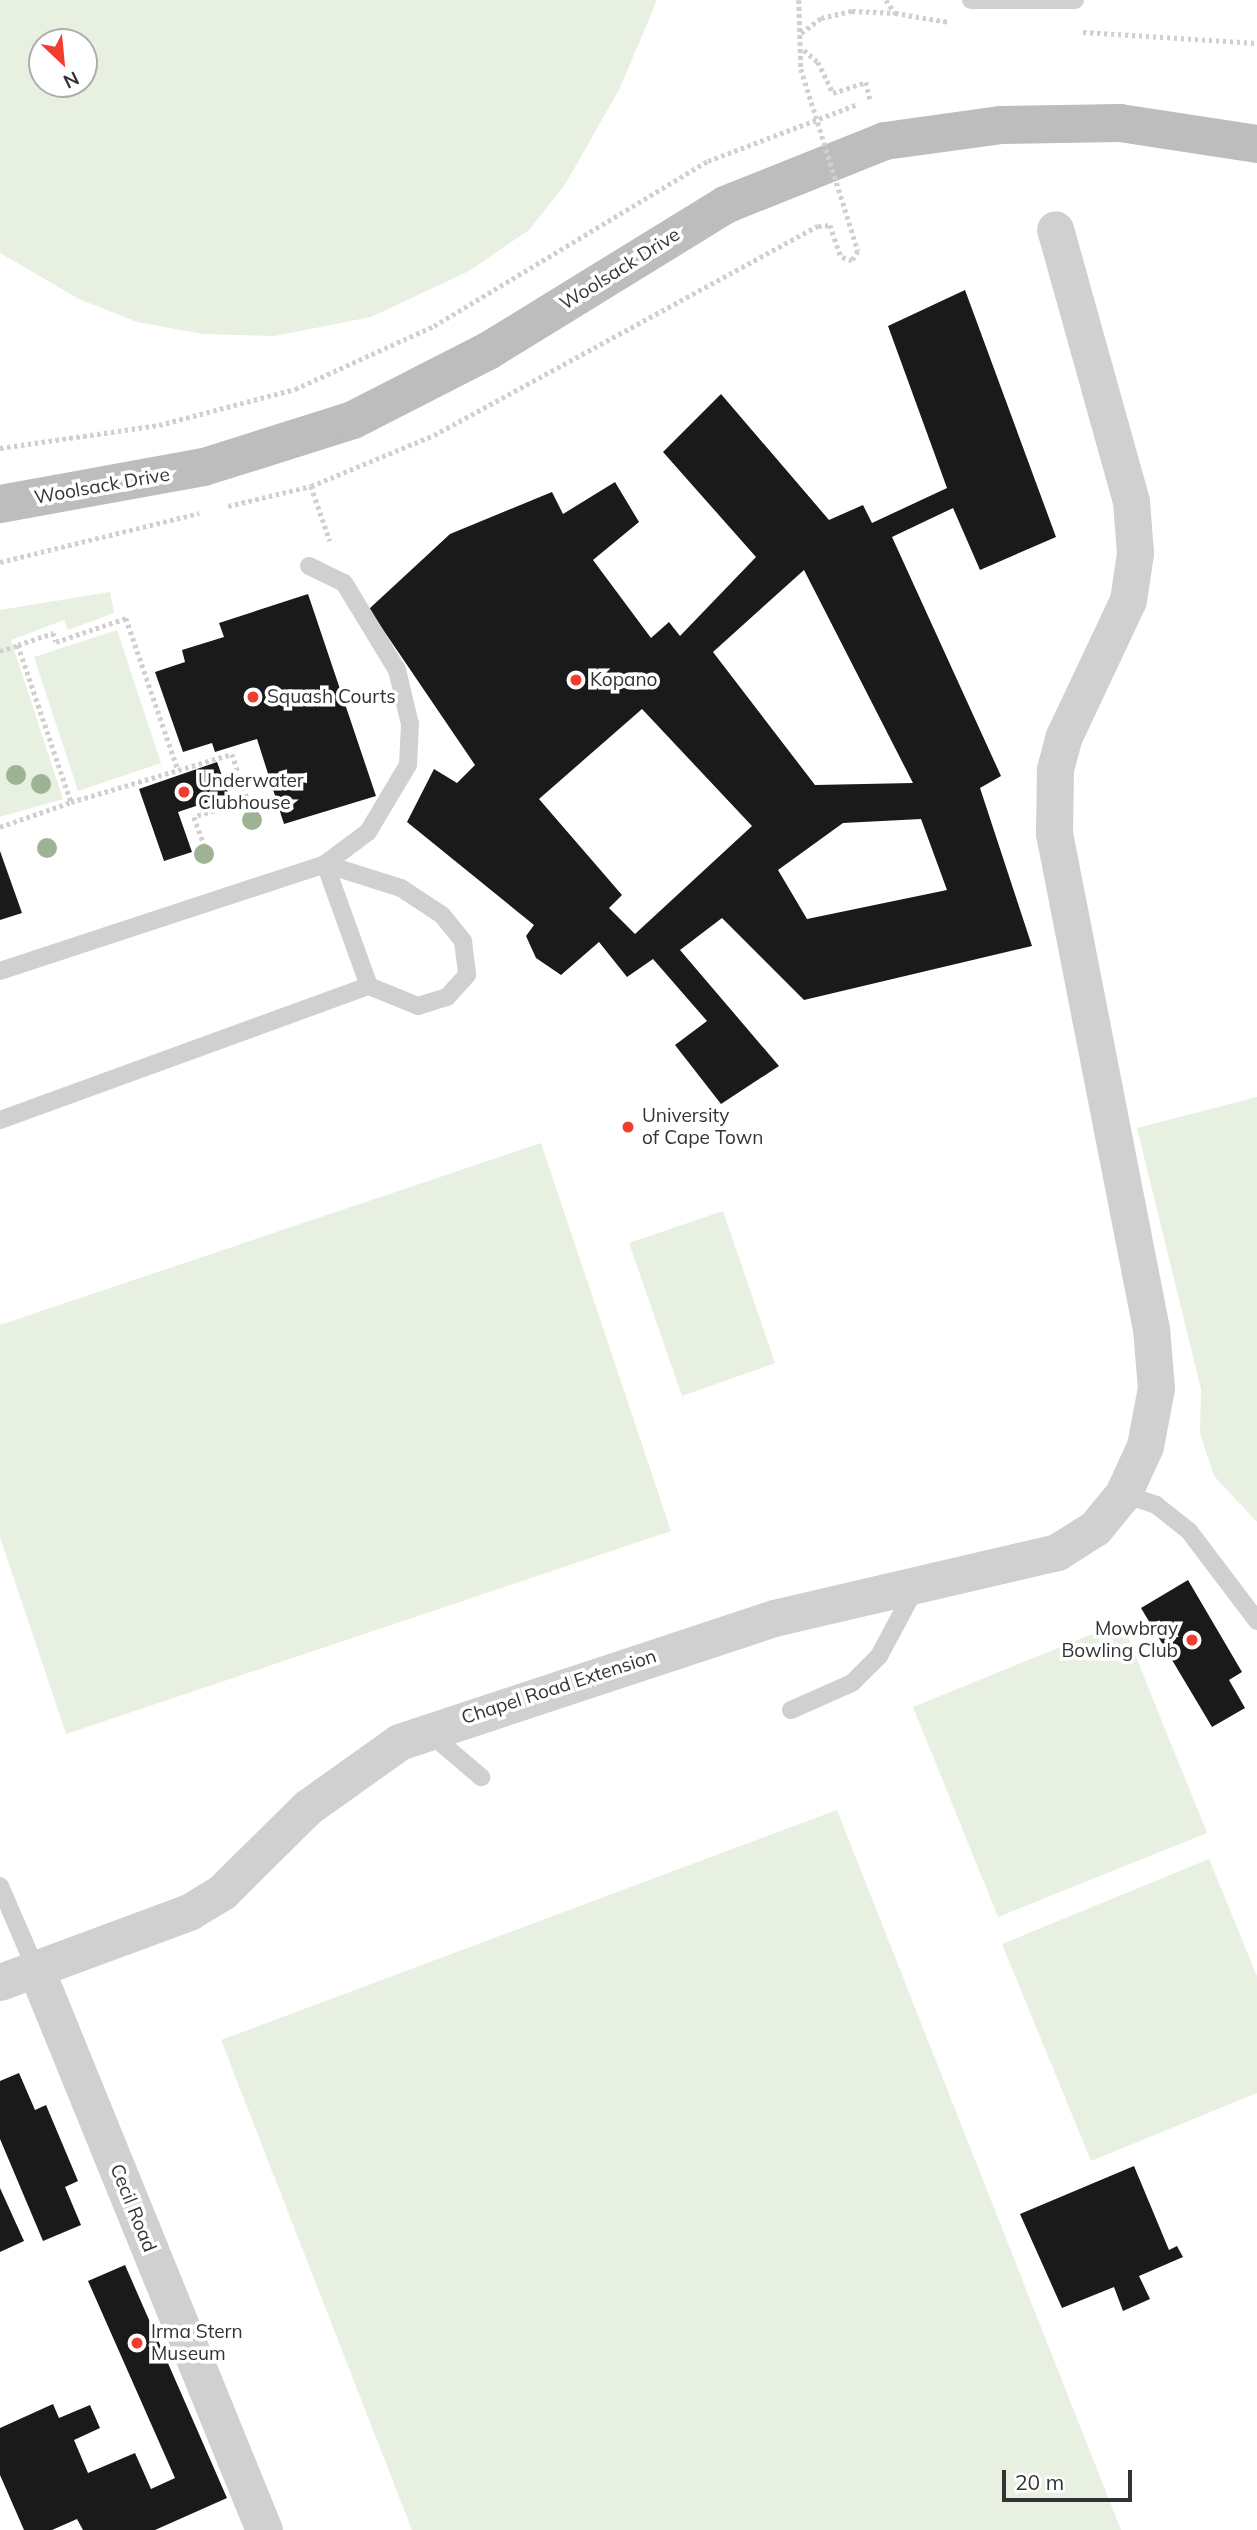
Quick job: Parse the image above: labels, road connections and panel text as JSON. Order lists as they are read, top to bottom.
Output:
{
  "streets": {
    "main road": ["Woolsack Drive"],
    "street": ["Chapel Road Extension", "Cecil Road"]
  },
  "crossings": [
    ["Chapel Road Extension", "Cecil Road"]
  ],
  "places": [
    "Kopano",
    "Squash Courts",
    "Underwater Clubhouse",
    "University of Cape Town",
    "Mowbray Bowling Club",
    "Irma Stern Museum"
  ],
  "scale_bar": "20 m",
  "north": "bottom right"
}
